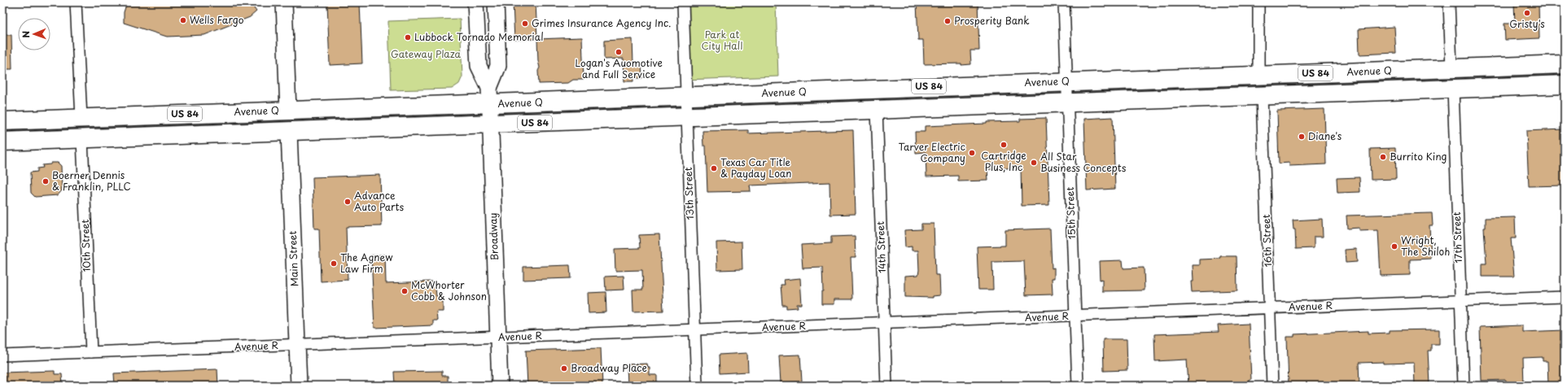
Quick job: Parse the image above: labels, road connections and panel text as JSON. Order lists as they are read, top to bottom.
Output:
{
  "streets": {
    "highway": ["Avenue Q", "US 84"],
    "main road": ["Broadway", "Main Street"],
    "street": [
      "13th Street",
      "15th Street",
      "17th Street",
      "16th Street",
      "10th Street",
      "14th Street",
      "Avenue R"
    ]
  },
  "crossings": [
    ["Avenue Q", "13th Street"],
    ["Avenue Q", "15th Street"],
    ["Avenue Q", "Broadway"],
    ["Avenue Q", "17th Street"],
    ["Avenue Q", "16th Street"],
    ["Avenue Q", "10th Street"],
    ["Avenue Q", "14th Street"],
    ["Avenue Q", "Main Street"],
    ["13th Street", "Avenue R"],
    ["15th Street", "Avenue R"],
    ["Broadway", "Avenue R"],
    ["17th Street", "Avenue R"],
    ["16th Street", "Avenue R"],
    ["10th Street", "Avenue R"],
    ["14th Street", "Avenue R"],
    ["Main Street", "Avenue R"]
  ],
  "parks": ["Park at City Hall", "Gateway Plaza"],
  "places": [
    "Gristy's",
    "Wells Fargo",
    "Prosperity Bank",
    "Grimes Insurance Agency Inc.",
    "Lubbock Tornado Memorial",
    "Logan's Auomotive and Full Service",
    "Diane's",
    "Cartridge Plus, Inc",
    "Tarver Electric Company",
    "Burrito King",
    "All Star Business Concepts",
    "Texas Car Title & Payday Loan",
    "Boerner Dennis & Franklin, PLLC",
    "Advance Auto Parts",
    "Wright, The Shiloh",
    "The Agnew Law Firm",
    "McWhorter Cobb & Johnson",
    "Broadway Place"
  ],
  "north": "left"
}
